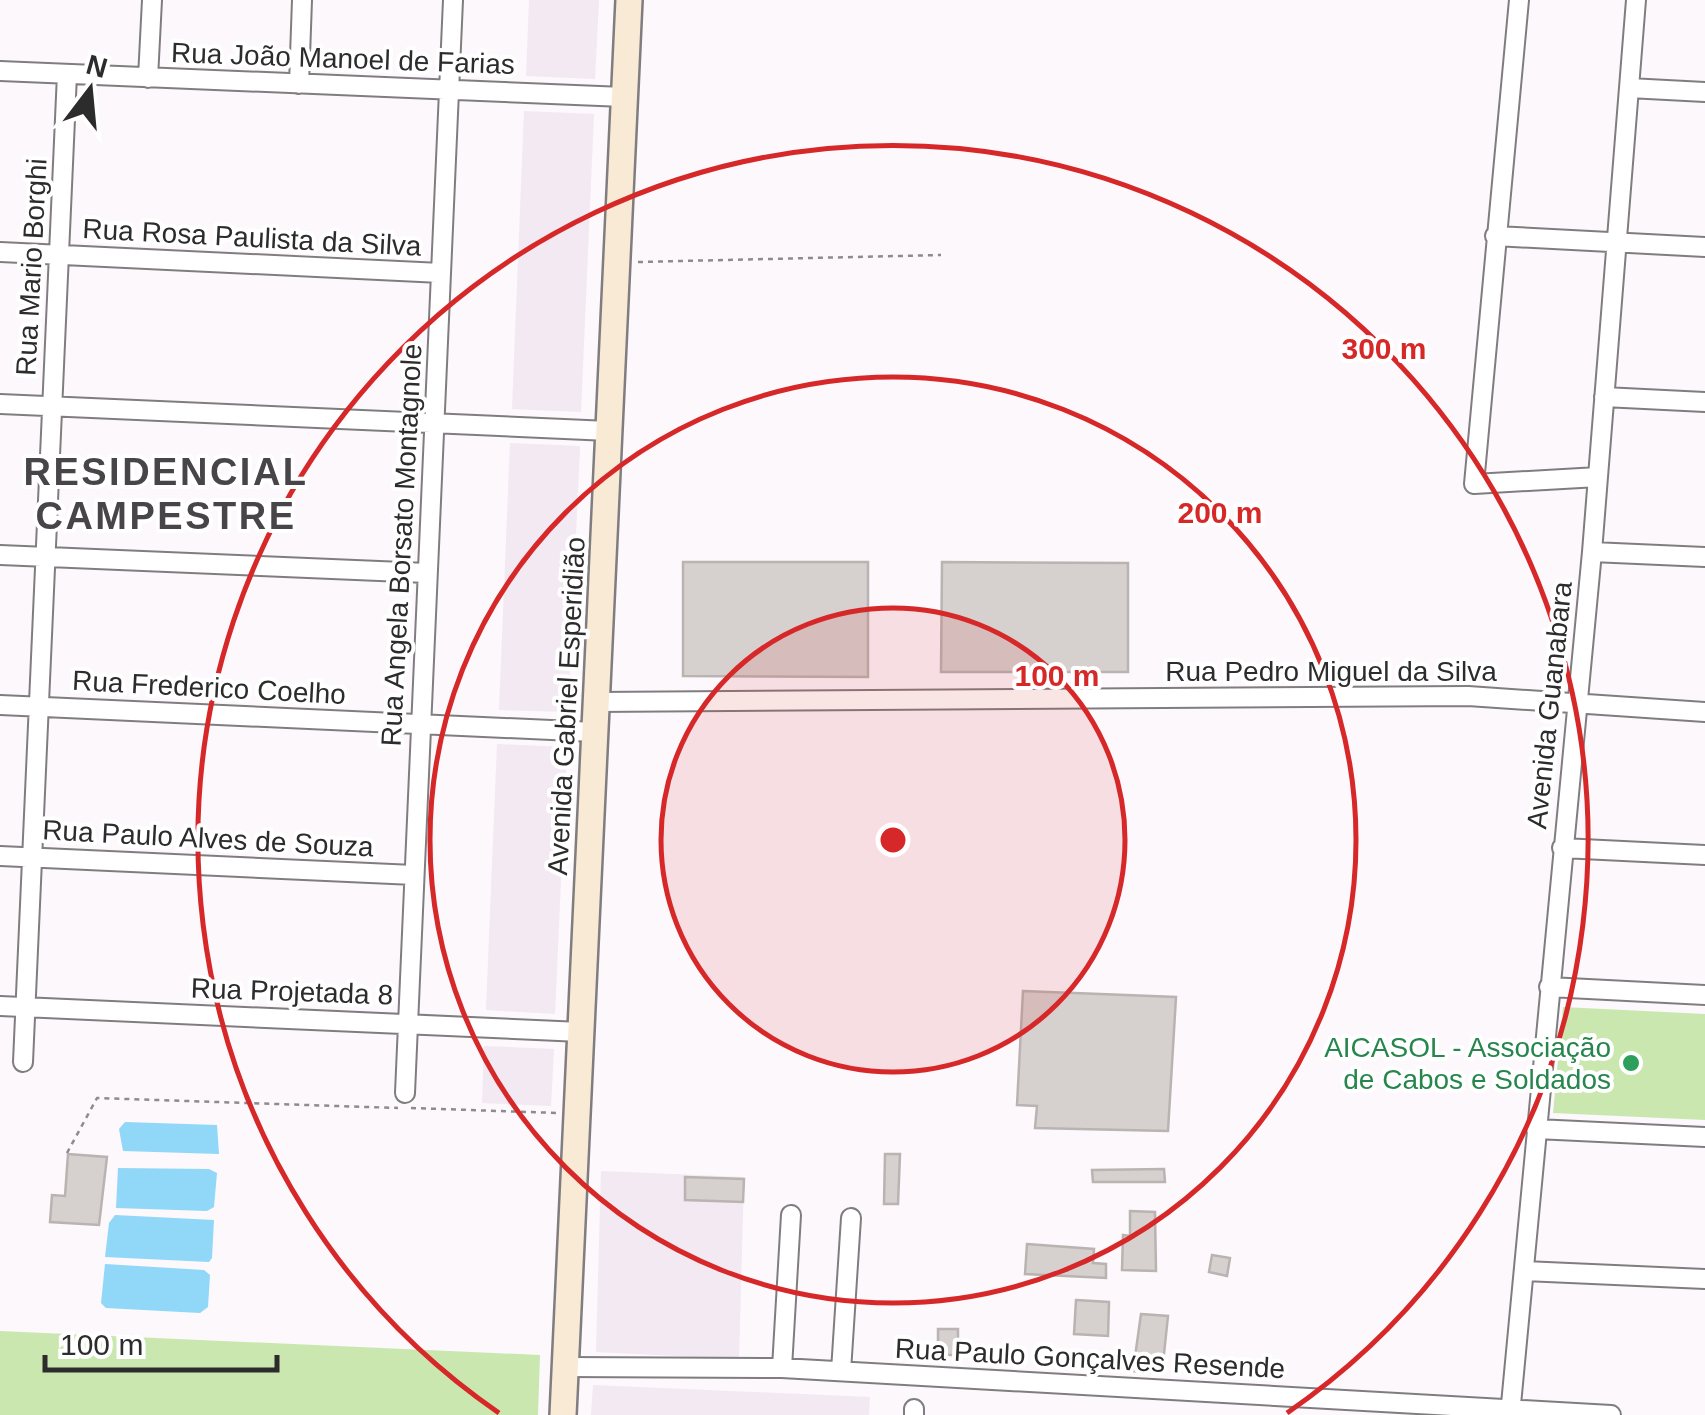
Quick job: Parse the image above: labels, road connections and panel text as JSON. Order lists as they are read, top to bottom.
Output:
{
  "streets": {
    "main road": ["Avenida Gabriel Esperidião"],
    "street": [
      "Rua João Manoel de Farias",
      "Rua Rosa Paulista da Silva",
      "Rua Mario Borghi",
      "Rua Angela Borsato Montagnole",
      "Rua Pedro Miguel da Silva",
      "Rua Frederico Coelho",
      "Avenida Guanabara",
      "Rua Paulo Alves de Souza",
      "Rua Projetada 8",
      "Rua Paulo Gonçalves Resende"
    ]
  },
  "crossings": [
    ["Rua João Manoel de Farias", "Rua Mario Borghi"],
    ["Rua João Manoel de Farias", "Rua Angela Borsato Montagnole"],
    ["Rua João Manoel de Farias", "Avenida Gabriel Esperidião"],
    ["Rua Rosa Paulista da Silva", "Rua Mario Borghi"],
    ["Rua Rosa Paulista da Silva", "Rua Angela Borsato Montagnole"],
    ["Rua Mario Borghi", "Rua Frederico Coelho"],
    ["Rua Mario Borghi", "Rua Paulo Alves de Souza"],
    ["Rua Mario Borghi", "Rua Projetada 8"],
    ["Rua Angela Borsato Montagnole", "Rua Frederico Coelho"],
    ["Rua Angela Borsato Montagnole", "Rua Paulo Alves de Souza"],
    ["Rua Angela Borsato Montagnole", "Rua Projetada 8"],
    ["Rua Pedro Miguel da Silva", "Avenida Guanabara"],
    ["Rua Pedro Miguel da Silva", "Avenida Gabriel Esperidião"],
    ["Rua Frederico Coelho", "Avenida Gabriel Esperidião"],
    ["Avenida Guanabara", "Rua Paulo Gonçalves Resende"],
    ["Avenida Gabriel Esperidião", "Rua Projetada 8"],
    ["Avenida Gabriel Esperidião", "Rua Paulo Gonçalves Resende"]
  ],
  "districts": ["RESIDENCIAL CAMPESTRE"],
  "places": ["AICASOL - Associação de Cabos e Soldados"],
  "scale_bar": "100 m",
  "north": "top",
  "rings": ["300 m", "200 m", "100 m"]
}
